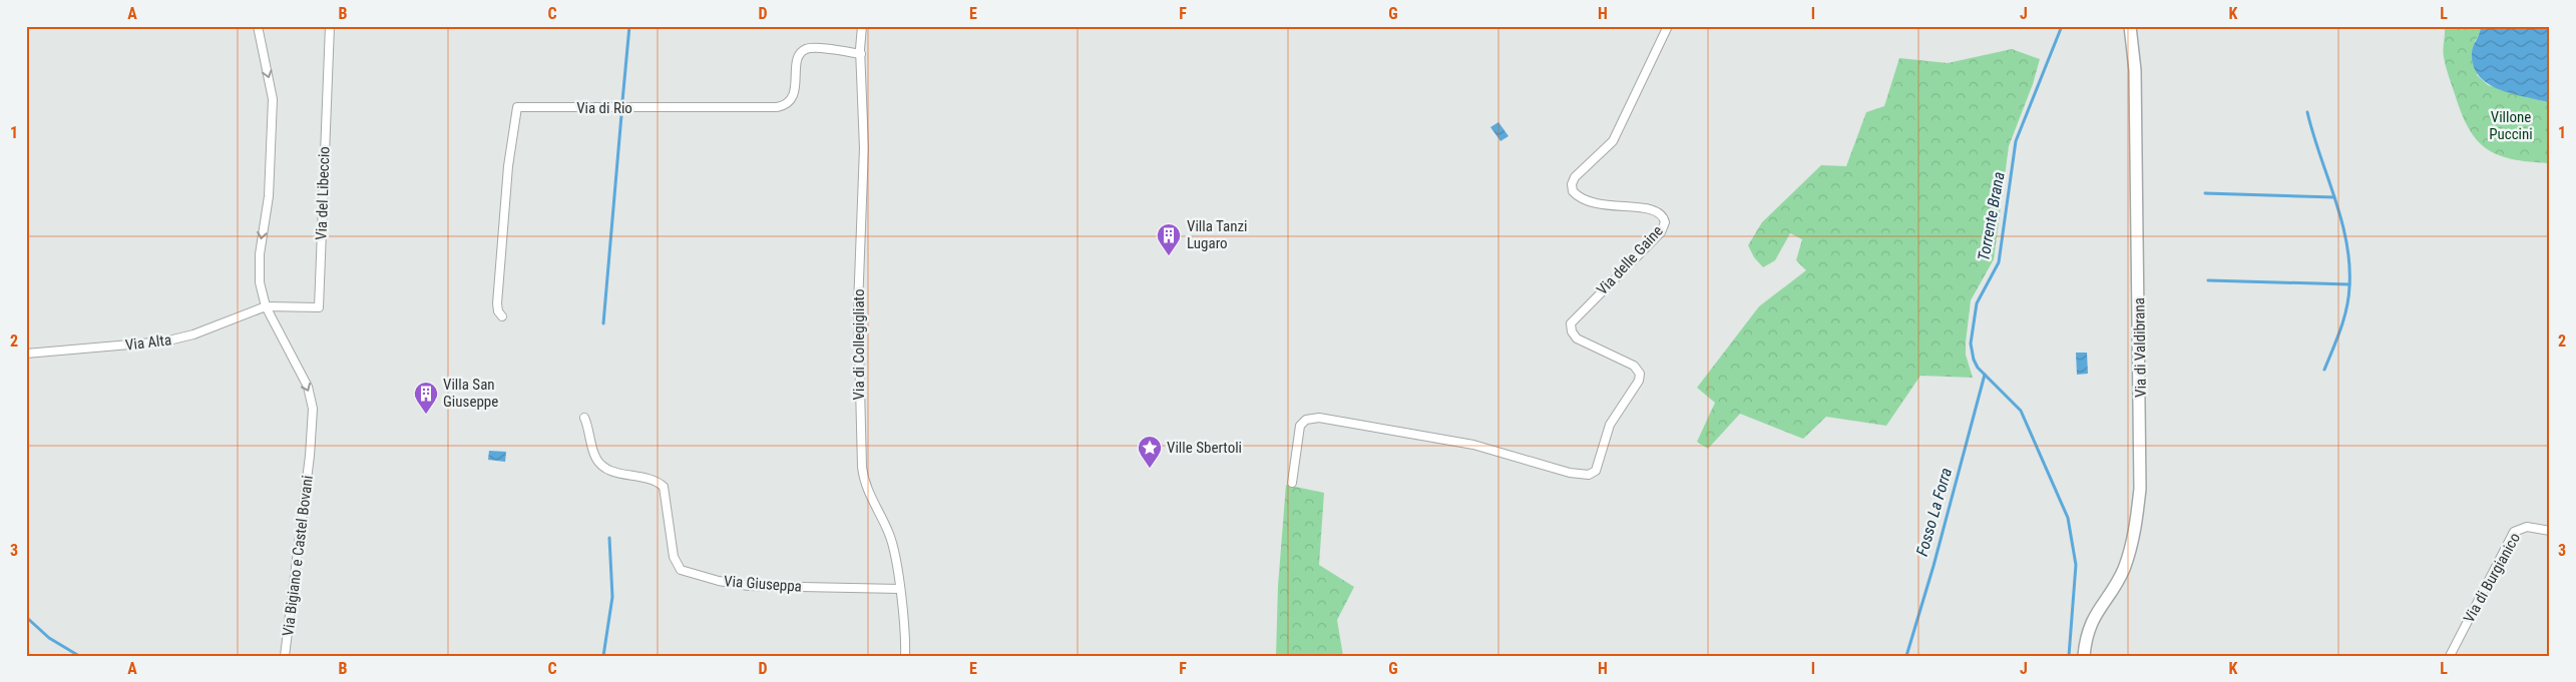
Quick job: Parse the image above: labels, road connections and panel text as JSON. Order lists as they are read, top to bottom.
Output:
{
  "streets": {
    "street": [
      "Via di Rio",
      "Via del Libeccio",
      "Via delle Gaine",
      "Via Alta",
      "Via di Collegigliato",
      "Via di Valdibrana",
      "Via Bigiano e Castel Bovani",
      "Via di Burgianico",
      "Via Giuseppa"
    ]
  },
  "crossings": [
    ["Via di Rio", "Via di Collegigliato"],
    ["Via del Libeccio", "Via Alta"],
    ["Via del Libeccio", "Via Bigiano e Castel Bovani"],
    ["Via Alta", "Via Bigiano e Castel Bovani"],
    ["Via di Collegigliato", "Via Giuseppa"]
  ],
  "one_way": ["Via Bigiano e Castel Bovani"],
  "water": ["Torrente Brana", "Fosso La Forra"],
  "parks": ["Villone Puccini"],
  "places": {
    "building": ["Villa Tanzi Lugaro", "Villa San Giuseppe"],
    "place": ["Ville Sbertoli"]
  },
  "grid": {
    "columns": [
      "A",
      "B",
      "C",
      "D",
      "E",
      "F",
      "G",
      "H",
      "I",
      "J",
      "K",
      "L"
    ],
    "rows": ["1", "2", "3"]
  }
}
